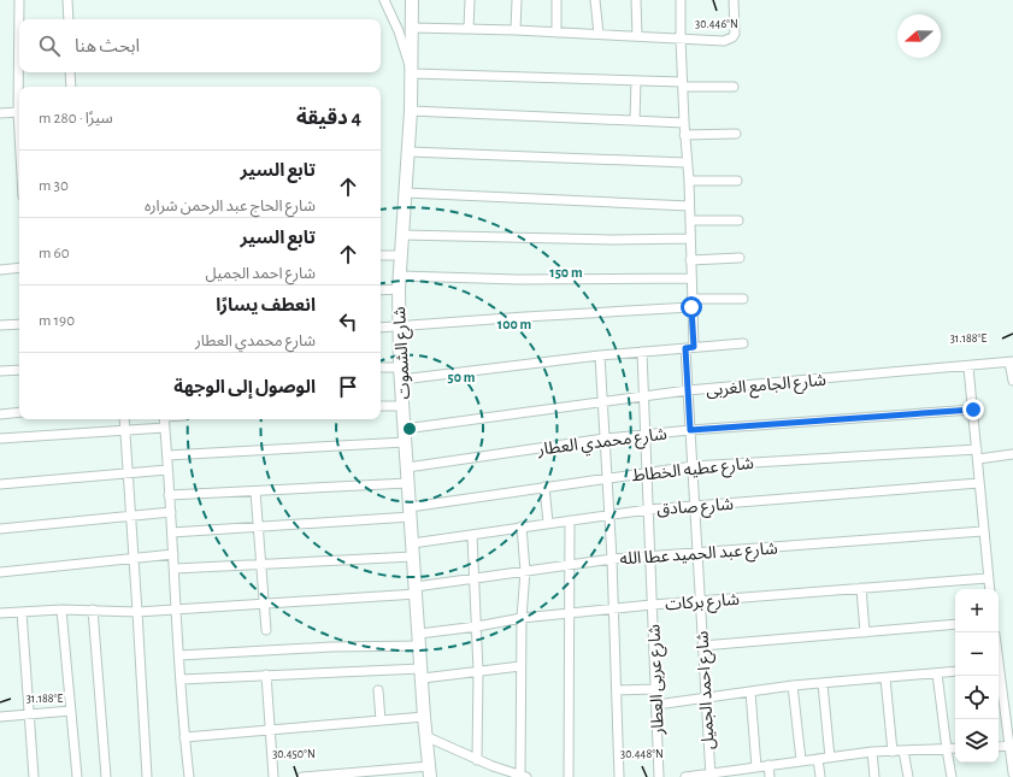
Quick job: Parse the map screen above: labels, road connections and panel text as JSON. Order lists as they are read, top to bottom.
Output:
{
  "streets": {
    "street": [
      "شارع الشموت",
      "شارع الجامع الغربى",
      "شارع محمدي العطار",
      "شارع عطيه الخطاط",
      "شارع صادق",
      "شارع عبد الحميد عطا الله",
      "شارع بركات",
      "شارع عربى العطار",
      "شارع احمد الجميل"
    ]
  },
  "crossings": [
    ["شارع الشموت", "شارع الجامع الغربى"],
    ["شارع الشموت", "شارع محمدي العطار"],
    ["شارع الشموت", "شارع عطيه الخطاط"],
    ["شارع الشموت", "شارع صادق"],
    ["شارع الشموت", "شارع عبد الحميد عطا الله"],
    ["شارع الشموت", "شارع بركات"],
    ["شارع الجامع الغربى", "شارع عربى العطار"],
    ["شارع الجامع الغربى", "شارع احمد الجميل"],
    ["شارع محمدي العطار", "شارع عربى العطار"],
    ["شارع محمدي العطار", "شارع احمد الجميل"],
    ["شارع عطيه الخطاط", "شارع عربى العطار"],
    ["شارع عطيه الخطاط", "شارع احمد الجميل"],
    ["شارع صادق", "شارع عربى العطار"],
    ["شارع صادق", "شارع احمد الجميل"],
    ["شارع عبد الحميد عطا الله", "شارع عربى العطار"],
    ["شارع عبد الحميد عطا الله", "شارع احمد الجميل"],
    ["شارع بركات", "شارع عربى العطار"],
    ["شارع بركات", "شارع احمد الجميل"]
  ],
  "north": "left",
  "page": {
    "search": "ابحث هنا",
    "heading": ["4 دقيقة", "سيرًا · 280 m"],
    "list": [
      ["تابع السير", "شارع الحاج عبد الرحمن شراره", "30 m"],
      ["تابع السير", "شارع احمد الجميل", "60 m"],
      ["انعطف يسارًا", "شارع محمدي العطار", "190 m"],
      "الوصول إلى الوجهة"
    ],
    "map_buttons": ["+", "−"]
  },
  "coordinates": [
    "30.446°N",
    "31.188°E",
    "30.450°N",
    "30.448°N"
  ],
  "rings": ["150 m", "100 m", "50 m"]
}
